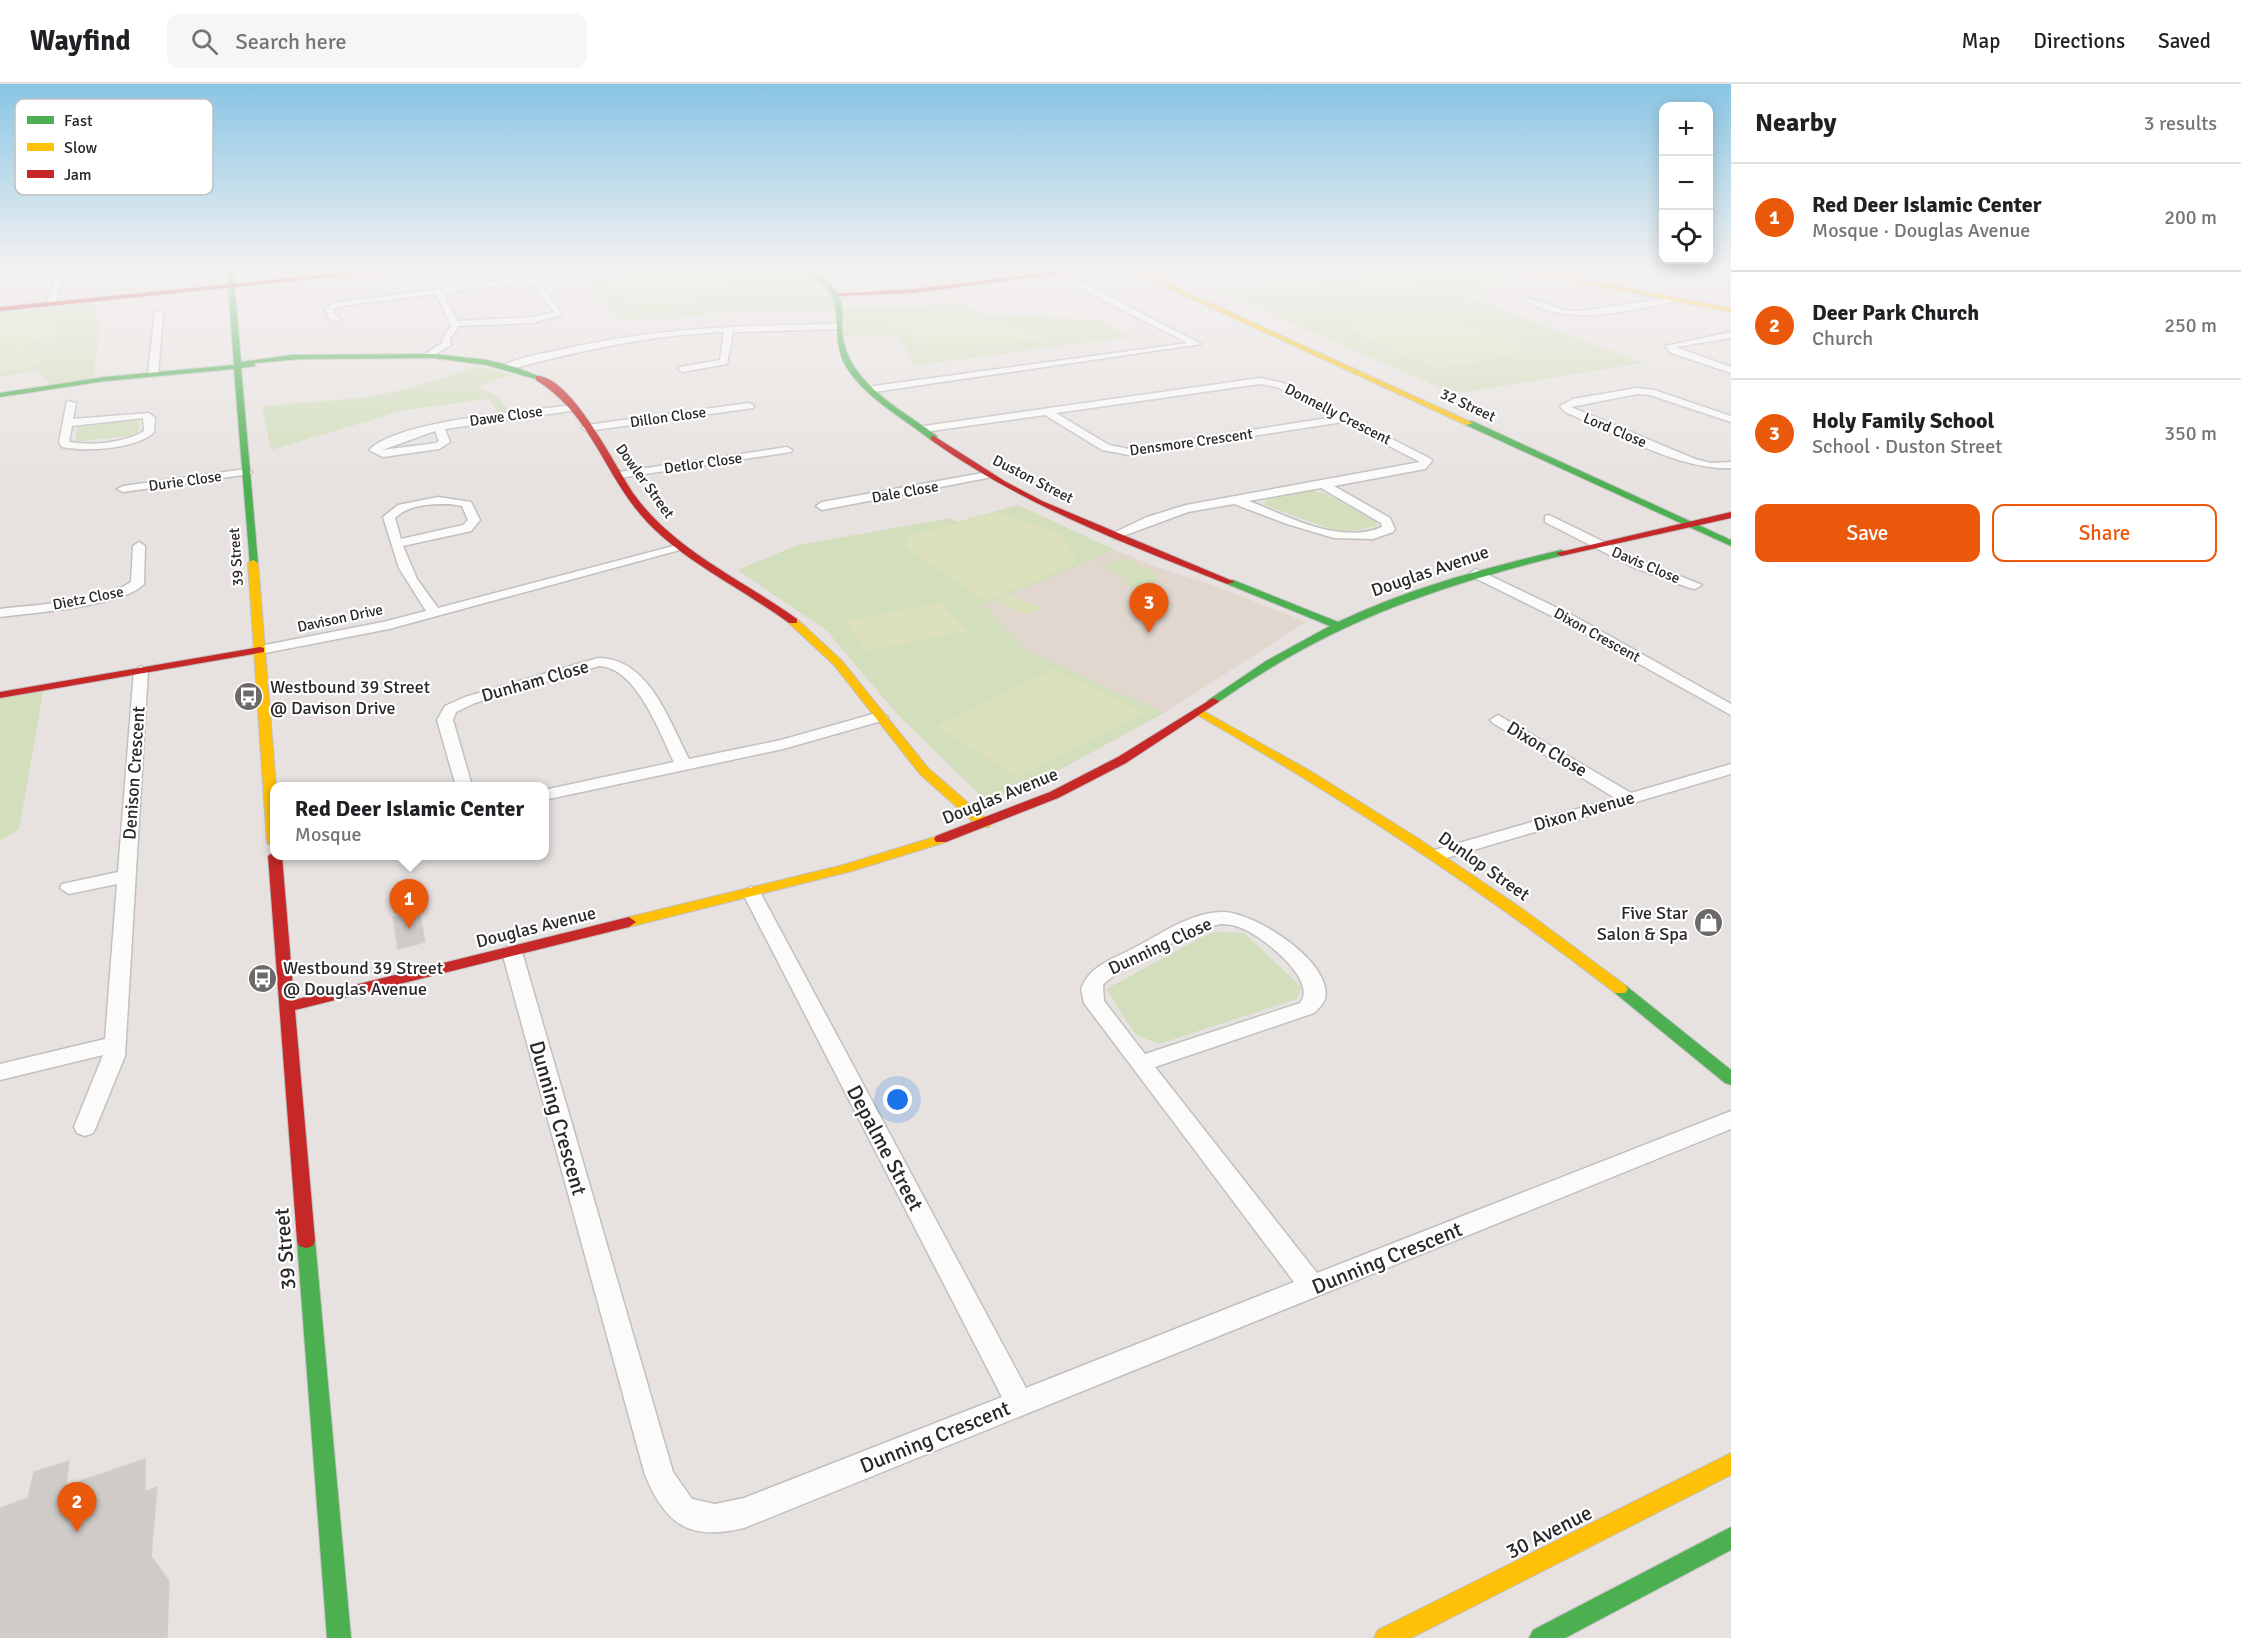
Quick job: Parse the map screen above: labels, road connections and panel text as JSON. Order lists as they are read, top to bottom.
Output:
{
  "streets": {
    "street": [
      "32 Street",
      "Donnelly Crescent",
      "Dawe Close",
      "Dillon Close",
      "Lord Close",
      "Densmore Crescent",
      "Detlor Close",
      "Duston Street",
      "Durie Close",
      "Dowler Street",
      "Dale Close",
      "39 Street",
      "Davis Close",
      "Douglas Avenue",
      "Dietz Close",
      "Davison Drive",
      "Dixon Crescent",
      "Dunham Close",
      "Dixon Close",
      "Denison Crescent",
      "Dixon Avenue",
      "Dunlop Street",
      "Dunning Close",
      "Dunning Crescent",
      "Depalme Street",
      "30 Avenue"
    ]
  },
  "crossings": [
    ["32 Street", "Douglas Avenue"],
    ["Donnelly Crescent", "Densmore Crescent"],
    ["Donnelly Crescent", "Duston Street"],
    ["Dawe Close", "Dowler Street"],
    ["Dillon Close", "Dowler Street"],
    ["Detlor Close", "Dowler Street"],
    ["Duston Street", "Dale Close"],
    ["Duston Street", "Douglas Avenue"],
    ["Durie Close", "39 Street"],
    ["Dowler Street", "39 Street"],
    ["Dowler Street", "Douglas Avenue"],
    ["Dowler Street", "Davison Drive"],
    ["39 Street", "Douglas Avenue"],
    ["39 Street", "Davison Drive"],
    ["Davis Close", "Douglas Avenue"],
    ["Douglas Avenue", "Dixon Crescent"],
    ["Douglas Avenue", "Dunlop Street"],
    ["Douglas Avenue", "Dunning Crescent"],
    ["Douglas Avenue", "Depalme Street"],
    ["Davison Drive", "Denison Crescent"],
    ["Dixon Close", "Dixon Avenue"],
    ["Dixon Avenue", "Dunlop Street"],
    ["Dunning Close", "Dunning Crescent"],
    ["Dunning Crescent", "Depalme Street"]
  ],
  "places": {
    "bus stop": ["Westbound 39 Street @ Davison Drive", "Westbound 39 Street @ Douglas Avenue"],
    "shop": ["Five Star Salon & Spa"]
  },
  "legend": ["Fast", "Slow", "Jam"],
  "page": {
    "header": "Wayfind",
    "search": "Search here",
    "nav": ["Map", "Directions", "Saved"],
    "heading": ["Nearby", "3 results"],
    "map_buttons": ["+", "−"],
    "list": [
      {
        "mark": "1",
        "name": "Red Deer Islamic Center",
        "note": "Mosque · Douglas Avenue",
        "value": "200 m"
      },
      {
        "mark": "2",
        "name": "Deer Park Church",
        "note": "Church",
        "value": "250 m"
      },
      {
        "mark": "3",
        "name": "Holy Family School",
        "note": "School · Duston Street",
        "value": "350 m"
      }
    ],
    "buttons": ["Save", "Share"],
    "pins": ["3", "1", "2"],
    "popup": ["Red Deer Islamic Center", "Mosque"]
  }
}
